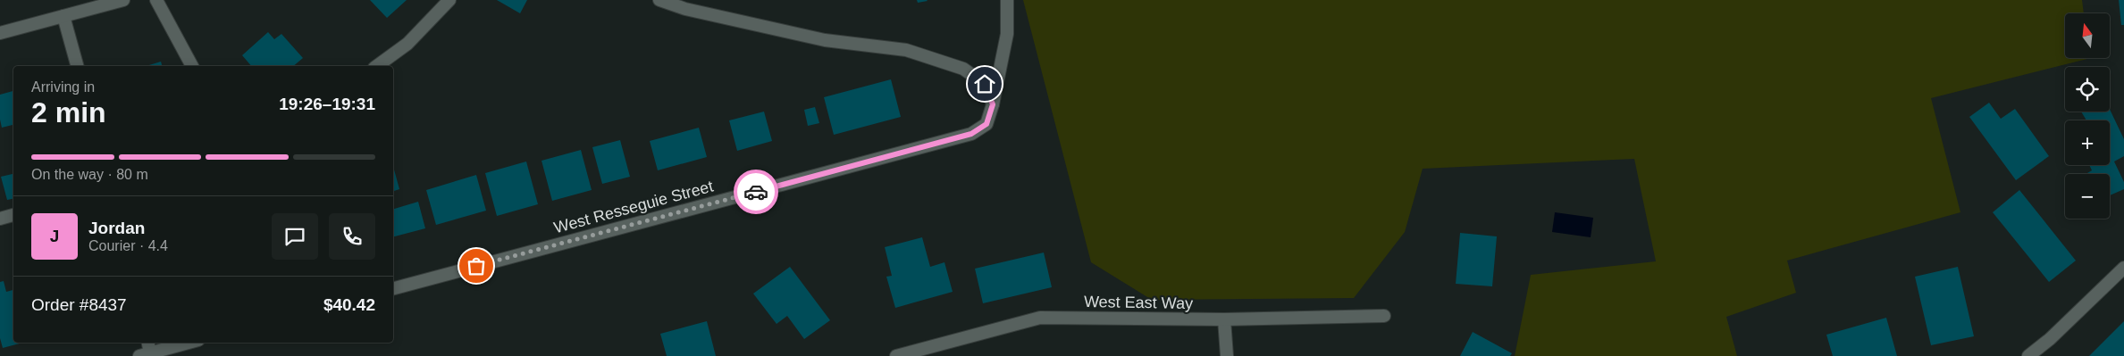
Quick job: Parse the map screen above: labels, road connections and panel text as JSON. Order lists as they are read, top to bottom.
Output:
{
  "streets": {
    "street": ["West Resseguie Street", "West East Way"]
  },
  "north": "top",
  "page": {
    "map_buttons": ["+", "−"],
    "heading": ["2 min", "Arriving in", "19:26–19:31"],
    "panel": [
      "Jordan",
      "Courier · 4.4",
      "Order #8437",
      "$40.42"
    ],
    "bar": "On the way · 80 m",
    "round": "J"
  }
}
